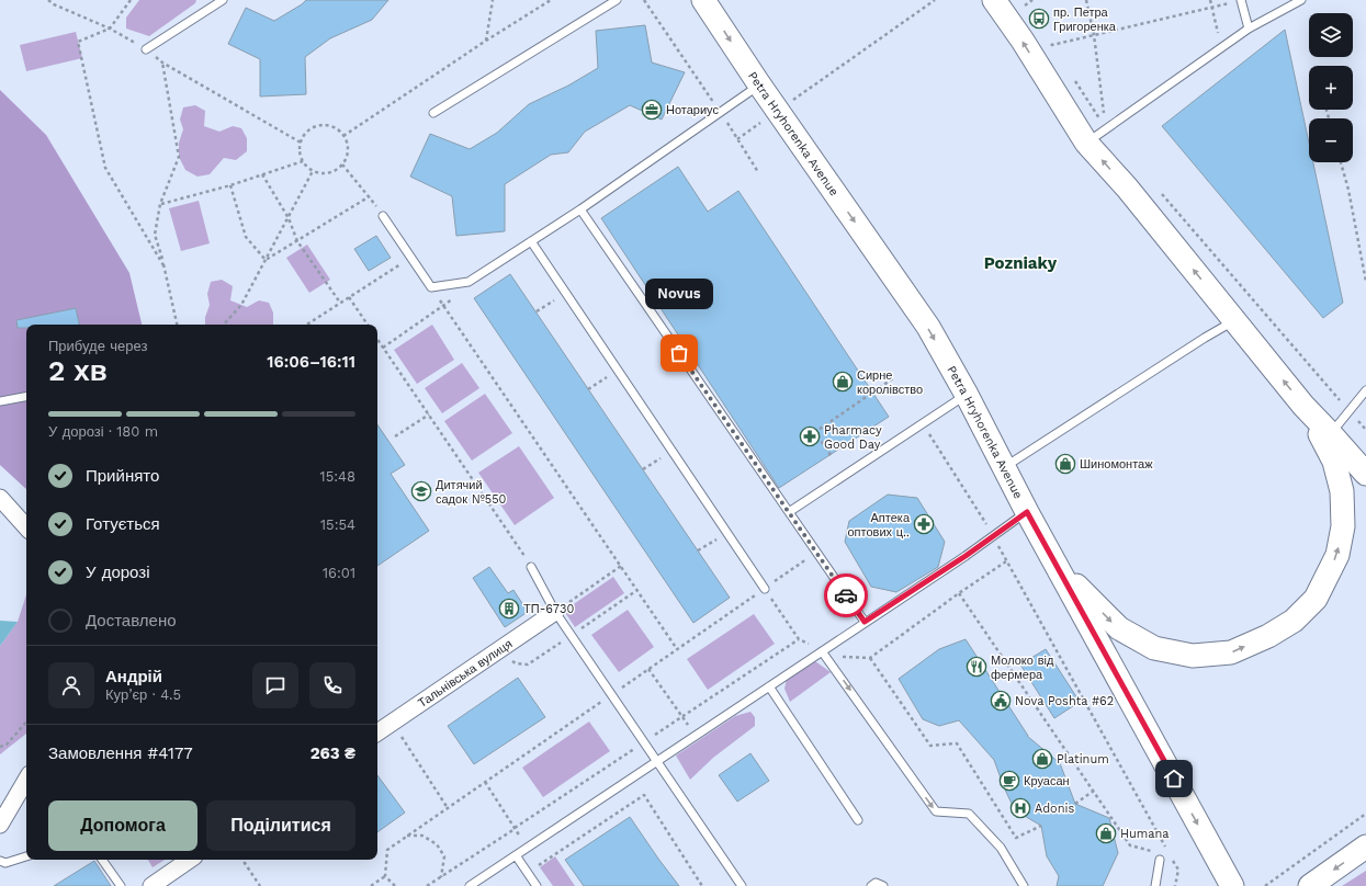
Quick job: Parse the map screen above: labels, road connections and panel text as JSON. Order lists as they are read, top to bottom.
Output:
{
  "streets": {
    "main road": ["Petra Hryhorenka Avenue"],
    "street": ["Тальнівська вулиця"]
  },
  "one_way": ["Petra Hryhorenka Avenue"],
  "districts": ["Pozniaky"],
  "places": {
    "bus stop": ["пр. Петра Григоренка"],
    "office": ["Нотариус"],
    "other": ["Novus"],
    "shop": [
      "Сирне королівство",
      "Шиномонтаж",
      "Platinum",
      "Humana"
    ],
    "pharmacy": ["Pharmacy Good Day", "Аптека оптових ц‥"],
    "school or university": ["Дитячий садок №550"],
    "building": ["ТП-6730"],
    "restaurant": ["Молоко від фермера"],
    "public building": ["Nova Poshta #62"],
    "cafe": ["Круасан"],
    "hospital": ["Adonis"]
  },
  "page": {
    "map_buttons": ["+", "−"],
    "bubble": "Novus",
    "heading": ["2 хв", "Прибуде через", "16:06–16:11"],
    "panel": [
      "Андрій",
      "Кур’єр · 4.5",
      "Замовлення #4177",
      "263 ₴"
    ],
    "bar": "У дорозі · 180 m",
    "list": [
      ["Прийнято", "15:48"],
      ["Готується", "15:54"],
      ["У дорозі", "16:01"],
      "Доставлено"
    ],
    "buttons": ["Допомога", "Поділитися"]
  }
}
